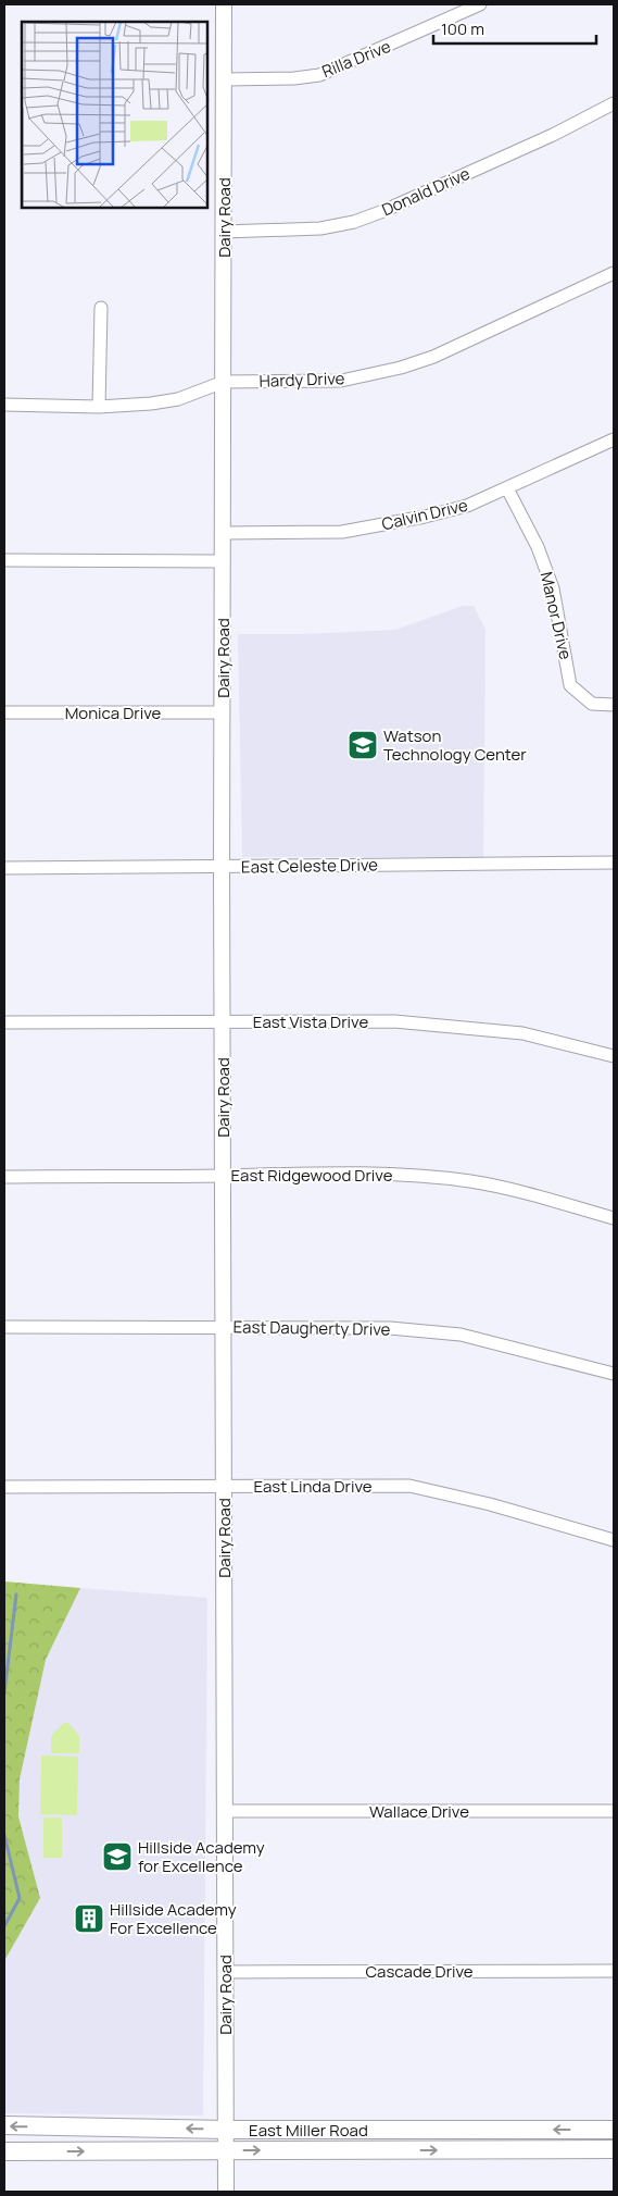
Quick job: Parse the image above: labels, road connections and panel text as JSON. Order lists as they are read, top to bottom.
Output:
{
  "streets": {
    "main road": ["East Miller Road"],
    "street": [
      "Rilla Drive",
      "Donald Drive",
      "Dairy Road",
      "Hardy Drive",
      "Calvin Drive",
      "Manor Drive",
      "Monica Drive",
      "East Celeste Drive",
      "East Vista Drive",
      "East Ridgewood Drive",
      "East Daugherty Drive",
      "East Linda Drive",
      "Wallace Drive",
      "Cascade Drive"
    ]
  },
  "crossings": [
    ["Rilla Drive", "Dairy Road"],
    ["Donald Drive", "Dairy Road"],
    ["Dairy Road", "Hardy Drive"],
    ["Dairy Road", "Calvin Drive"],
    ["Dairy Road", "Monica Drive"],
    ["Dairy Road", "East Celeste Drive"],
    ["Dairy Road", "East Vista Drive"],
    ["Dairy Road", "East Ridgewood Drive"],
    ["Dairy Road", "East Daugherty Drive"],
    ["Dairy Road", "East Linda Drive"],
    ["Dairy Road", "Wallace Drive"],
    ["Dairy Road", "Cascade Drive"],
    ["Dairy Road", "East Miller Road"],
    ["Calvin Drive", "Manor Drive"]
  ],
  "places": {
    "school or university": ["Watson Technology Center", "Hillside Academy for Excellence"],
    "building": ["Hillside Academy For Excellence"]
  },
  "scale_bar": "100 m"
}
